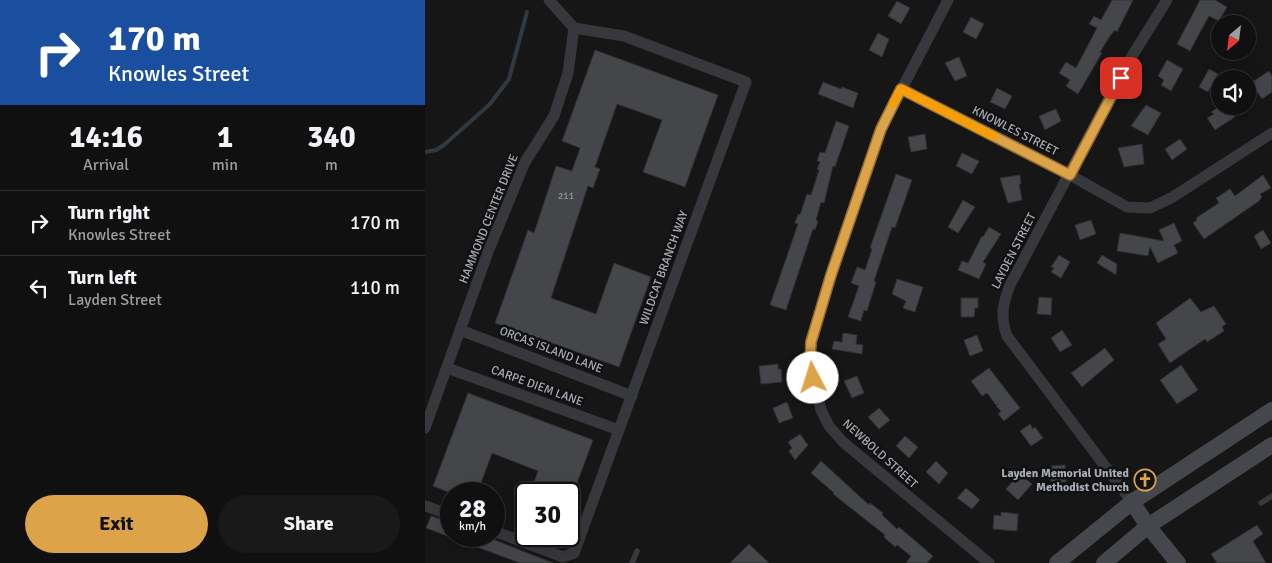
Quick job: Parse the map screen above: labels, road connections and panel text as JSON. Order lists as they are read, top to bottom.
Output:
{
  "streets": {
    "street": [
      "KNOWLES STREET",
      "HAMMOND CENTER DRIVE",
      "LAYDEN STREET",
      "WILDCAT BRANCH WAY",
      "ORCAS ISLAND LANE",
      "CARPE DIEM LANE",
      "NEWBOLD STREET"
    ]
  },
  "crossings": [
    ["KNOWLES STREET", "LAYDEN STREET"],
    ["KNOWLES STREET", "NEWBOLD STREET"],
    ["HAMMOND CENTER DRIVE", "WILDCAT BRANCH WAY"],
    ["HAMMOND CENTER DRIVE", "ORCAS ISLAND LANE"],
    ["HAMMOND CENTER DRIVE", "CARPE DIEM LANE"],
    ["WILDCAT BRANCH WAY", "ORCAS ISLAND LANE"],
    ["WILDCAT BRANCH WAY", "CARPE DIEM LANE"]
  ],
  "places": {
    "church": ["Layden Memorial United Methodist Church"]
  },
  "house_numbers": ["211"],
  "north": "bottom left",
  "page": {
    "turn": ["170 m", "Knowles Street"],
    "eta": [
      "14:16",
      "Arrival",
      "1",
      "min",
      "340",
      "m"
    ],
    "list": [
      {
        "name": "Turn right",
        "note": "Knowles Street",
        "value": "170 m"
      },
      {
        "name": "Turn left",
        "note": "Layden Street",
        "value": "110 m"
      }
    ],
    "speed": "28 km/h",
    "limit": "30",
    "buttons": ["Exit", "Share"]
  }
}
